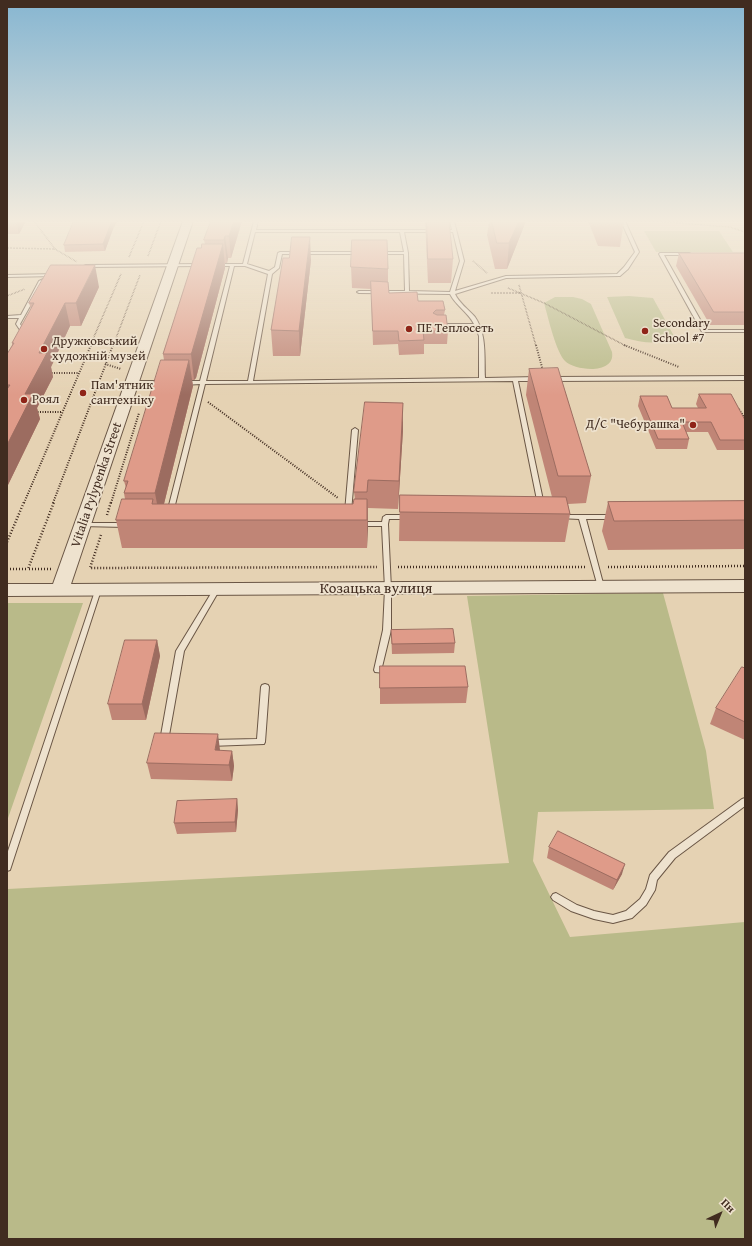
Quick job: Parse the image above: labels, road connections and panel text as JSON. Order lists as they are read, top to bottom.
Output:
{
  "streets": {
    "street": ["Vitalia Pylypenka Street", "Козацька вулиця"]
  },
  "crossings": [
    ["Vitalia Pylypenka Street", "Козацька вулиця"]
  ],
  "places": [
    "ПЕ Теплосеть",
    "Secondary School #7",
    "Дружковський художній музей",
    "Пам'ятник сантехніку",
    "Роял",
    "Д/С \"Чебурашка\""
  ],
  "north": "top right"
}
